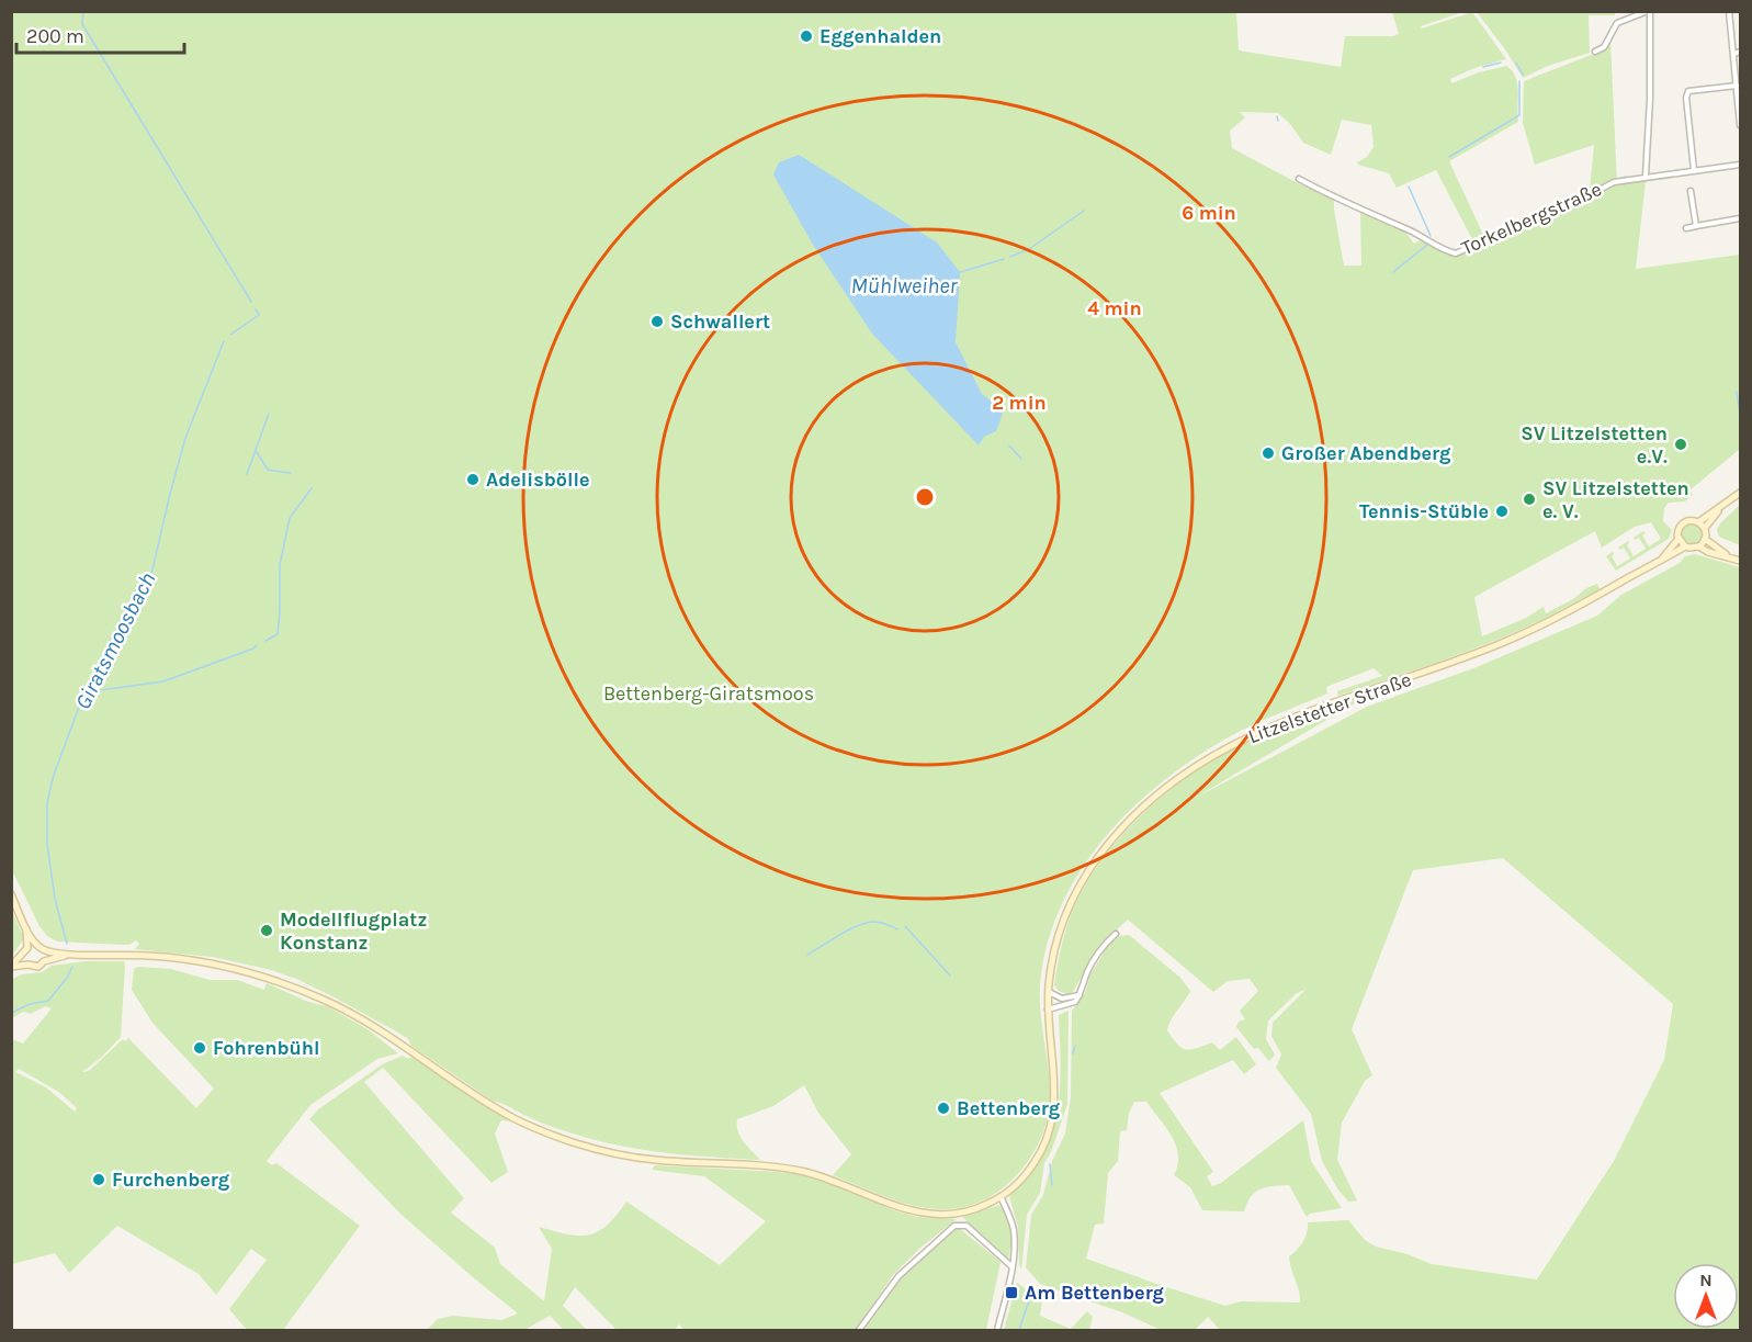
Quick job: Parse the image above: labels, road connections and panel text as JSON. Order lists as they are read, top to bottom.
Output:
{
  "streets": {
    "main road": ["Litzelstetter Straße"],
    "street": ["Torkelbergstraße"]
  },
  "water": ["Mühlweiher", "Giratsmoosbach"],
  "parks": ["Bettenberg-Giratsmoos"],
  "places": {
    "other": [
      "Eggenhalden",
      "Schwallert",
      "SV Litzelstetten e.V.",
      "Großer Abendberg",
      "Adelisbölle",
      "SV Litzelstetten e. V.",
      "Tennis-Stüble",
      "Modellflugplatz Konstanz",
      "Fohrenbühl",
      "Bettenberg",
      "Furchenberg"
    ],
    "transit": ["Am Bettenberg"]
  },
  "scale_bar": "200 m",
  "north": "top",
  "rings": ["6 min", "4 min", "2 min"]
}
